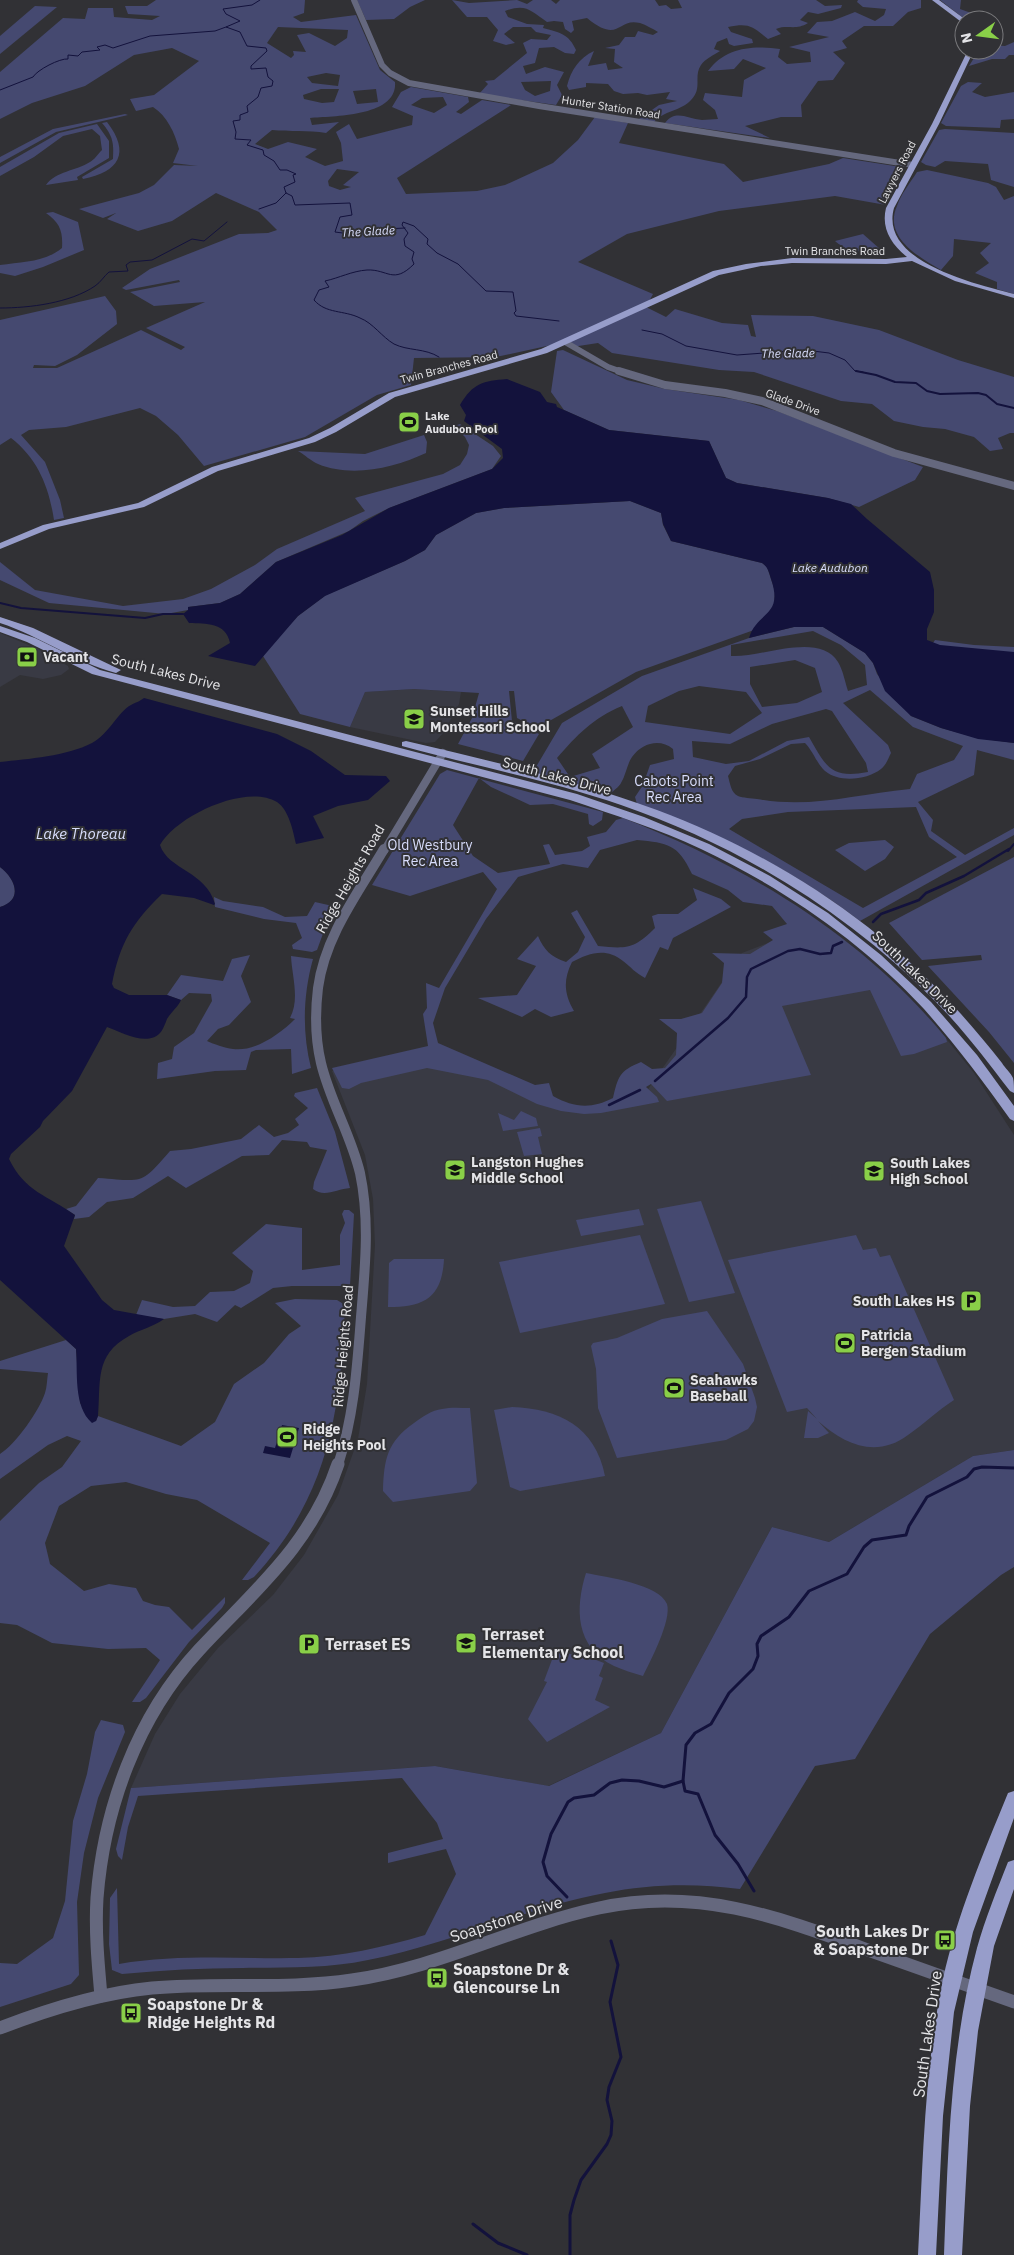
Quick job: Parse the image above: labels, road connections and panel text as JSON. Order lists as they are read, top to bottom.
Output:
{
  "streets": {
    "main road": ["Lawyers Road", "Twin Branches Road", "South Lakes Drive"],
    "street": [
      "Hunter Station Road",
      "Glade Drive",
      "Ridge Heights Road",
      "Soapstone Drive"
    ]
  },
  "crossings": [
    ["Hunter Station Road", "Lawyers Road"],
    ["Lawyers Road", "Twin Branches Road"],
    ["Twin Branches Road", "Glade Drive"],
    ["South Lakes Drive", "Ridge Heights Road"],
    ["South Lakes Drive", "Soapstone Drive"],
    ["Ridge Heights Road", "Soapstone Drive"]
  ],
  "water": ["The Glade", "Lake Audubon", "Lake Thoreau"],
  "parks": ["Cabots Point Rec Area", "Old Westbury Rec Area"],
  "places": {
    "sports": [
      "Lake Audubon Pool",
      "Patricia Bergen Stadium",
      "Seahawks Baseball",
      "Ridge Heights Pool"
    ],
    "bank": ["Vacant"],
    "school or university": [
      "Sunset Hills Montessori School",
      "Langston Hughes Middle School",
      "South Lakes High School",
      "Terraset Elementary School"
    ],
    "parking": ["South Lakes HS", "Terraset ES"],
    "bus stop": ["South Lakes Dr & Soapstone Dr", "Soapstone Dr & Glencourse Ln", "Soapstone Dr & Ridge Heights Rd"]
  },
  "north": "left"
}
